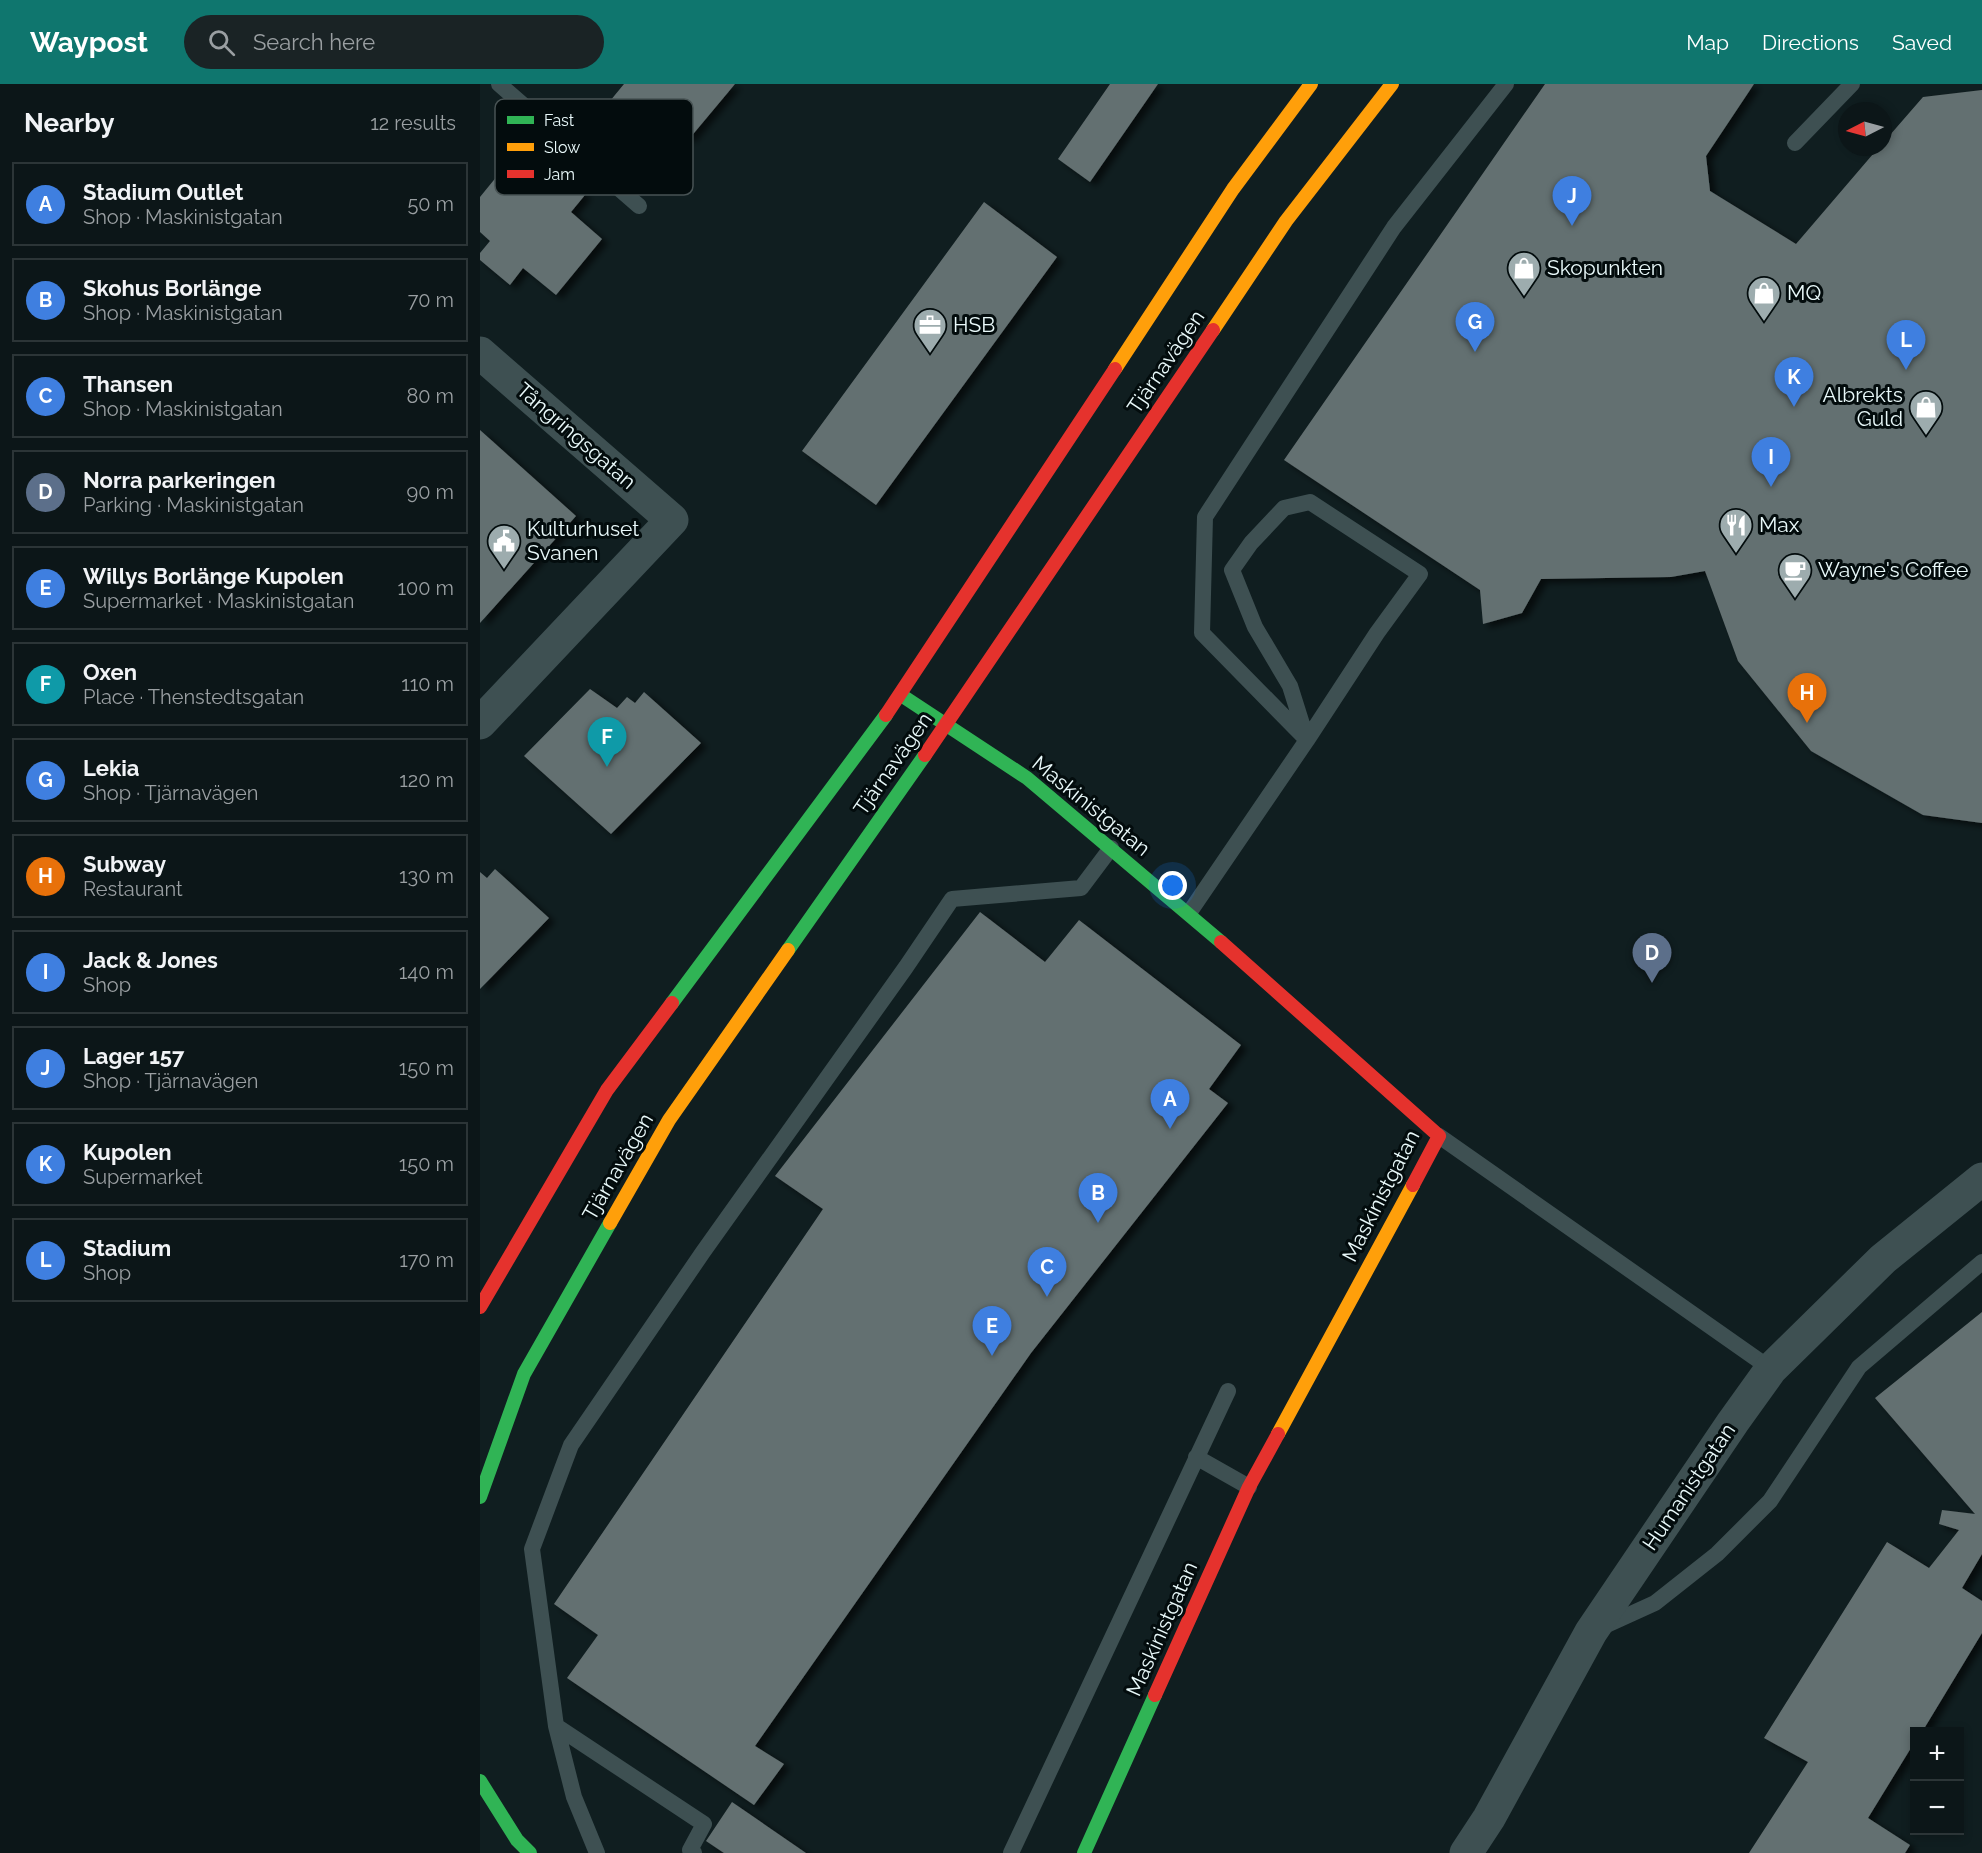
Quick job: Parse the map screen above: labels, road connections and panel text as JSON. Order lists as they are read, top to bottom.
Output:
{
  "streets": {
    "main road": ["Tjärnavägen", "Maskinistgatan"],
    "street": ["Tångringsgatan", "Humanistgatan"]
  },
  "crossings": [
    ["Tjärnavägen", "Maskinistgatan"]
  ],
  "places": {
    "shop": ["Skopunkten", "MQ", "Albrekts Guld"],
    "office": ["HSB"],
    "restaurant": ["Max"],
    "public building": ["Kulturhuset Svanen"],
    "cafe": ["Wayne's Coffee"]
  },
  "legend": ["Fast", "Slow", "Jam"],
  "north": "left",
  "page": {
    "header": "Waypost",
    "search": "Search here",
    "nav": ["Map", "Directions", "Saved"],
    "heading": ["Nearby", "12 results"],
    "list": [
      {
        "mark": "A",
        "name": "Stadium Outlet",
        "note": "Shop · Maskinistgatan",
        "value": "50 m"
      },
      {
        "mark": "B",
        "name": "Skohus Borlänge",
        "note": "Shop · Maskinistgatan",
        "value": "70 m"
      },
      {
        "mark": "C",
        "name": "Thansen",
        "note": "Shop · Maskinistgatan",
        "value": "80 m"
      },
      {
        "mark": "D",
        "name": "Norra parkeringen",
        "note": "Parking · Maskinistgatan",
        "value": "90 m"
      },
      {
        "mark": "E",
        "name": "Willys Borlänge Kupolen",
        "note": "Supermarket · Maskinistgatan",
        "value": "100 m"
      },
      {
        "mark": "F",
        "name": "Oxen",
        "note": "Place · Thenstedtsgatan",
        "value": "110 m"
      },
      {
        "mark": "G",
        "name": "Lekia",
        "note": "Shop · Tjärnavägen",
        "value": "120 m"
      },
      {
        "mark": "H",
        "name": "Subway",
        "note": "Restaurant",
        "value": "130 m"
      },
      {
        "mark": "I",
        "name": "Jack & Jones",
        "note": "Shop",
        "value": "140 m"
      },
      {
        "mark": "J",
        "name": "Lager 157",
        "note": "Shop · Tjärnavägen",
        "value": "150 m"
      },
      {
        "mark": "K",
        "name": "Kupolen",
        "note": "Supermarket",
        "value": "150 m"
      },
      {
        "mark": "L",
        "name": "Stadium",
        "note": "Shop",
        "value": "170 m"
      }
    ],
    "pins": [
      "J",
      "G",
      "L",
      "K",
      "I",
      "H",
      "F",
      "D",
      "A",
      "B",
      "C",
      "E"
    ],
    "map_buttons": ["+", "−"]
  }
}
